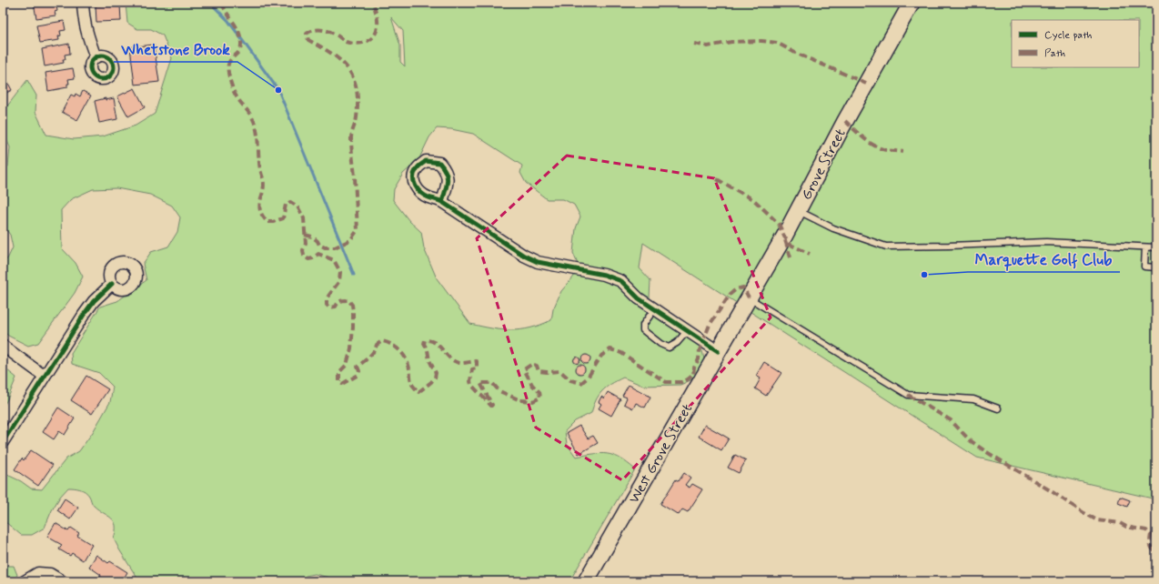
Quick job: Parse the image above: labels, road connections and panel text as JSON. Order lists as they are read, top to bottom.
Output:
{
  "streets": {
    "main road": ["Grove Street", "West Grove Street"]
  },
  "crossings": [
    ["Grove Street", "West Grove Street"]
  ],
  "places": ["Whetstone Brook", "Marquette Golf Club"],
  "legend": ["Cycle path", "Path"]
}
